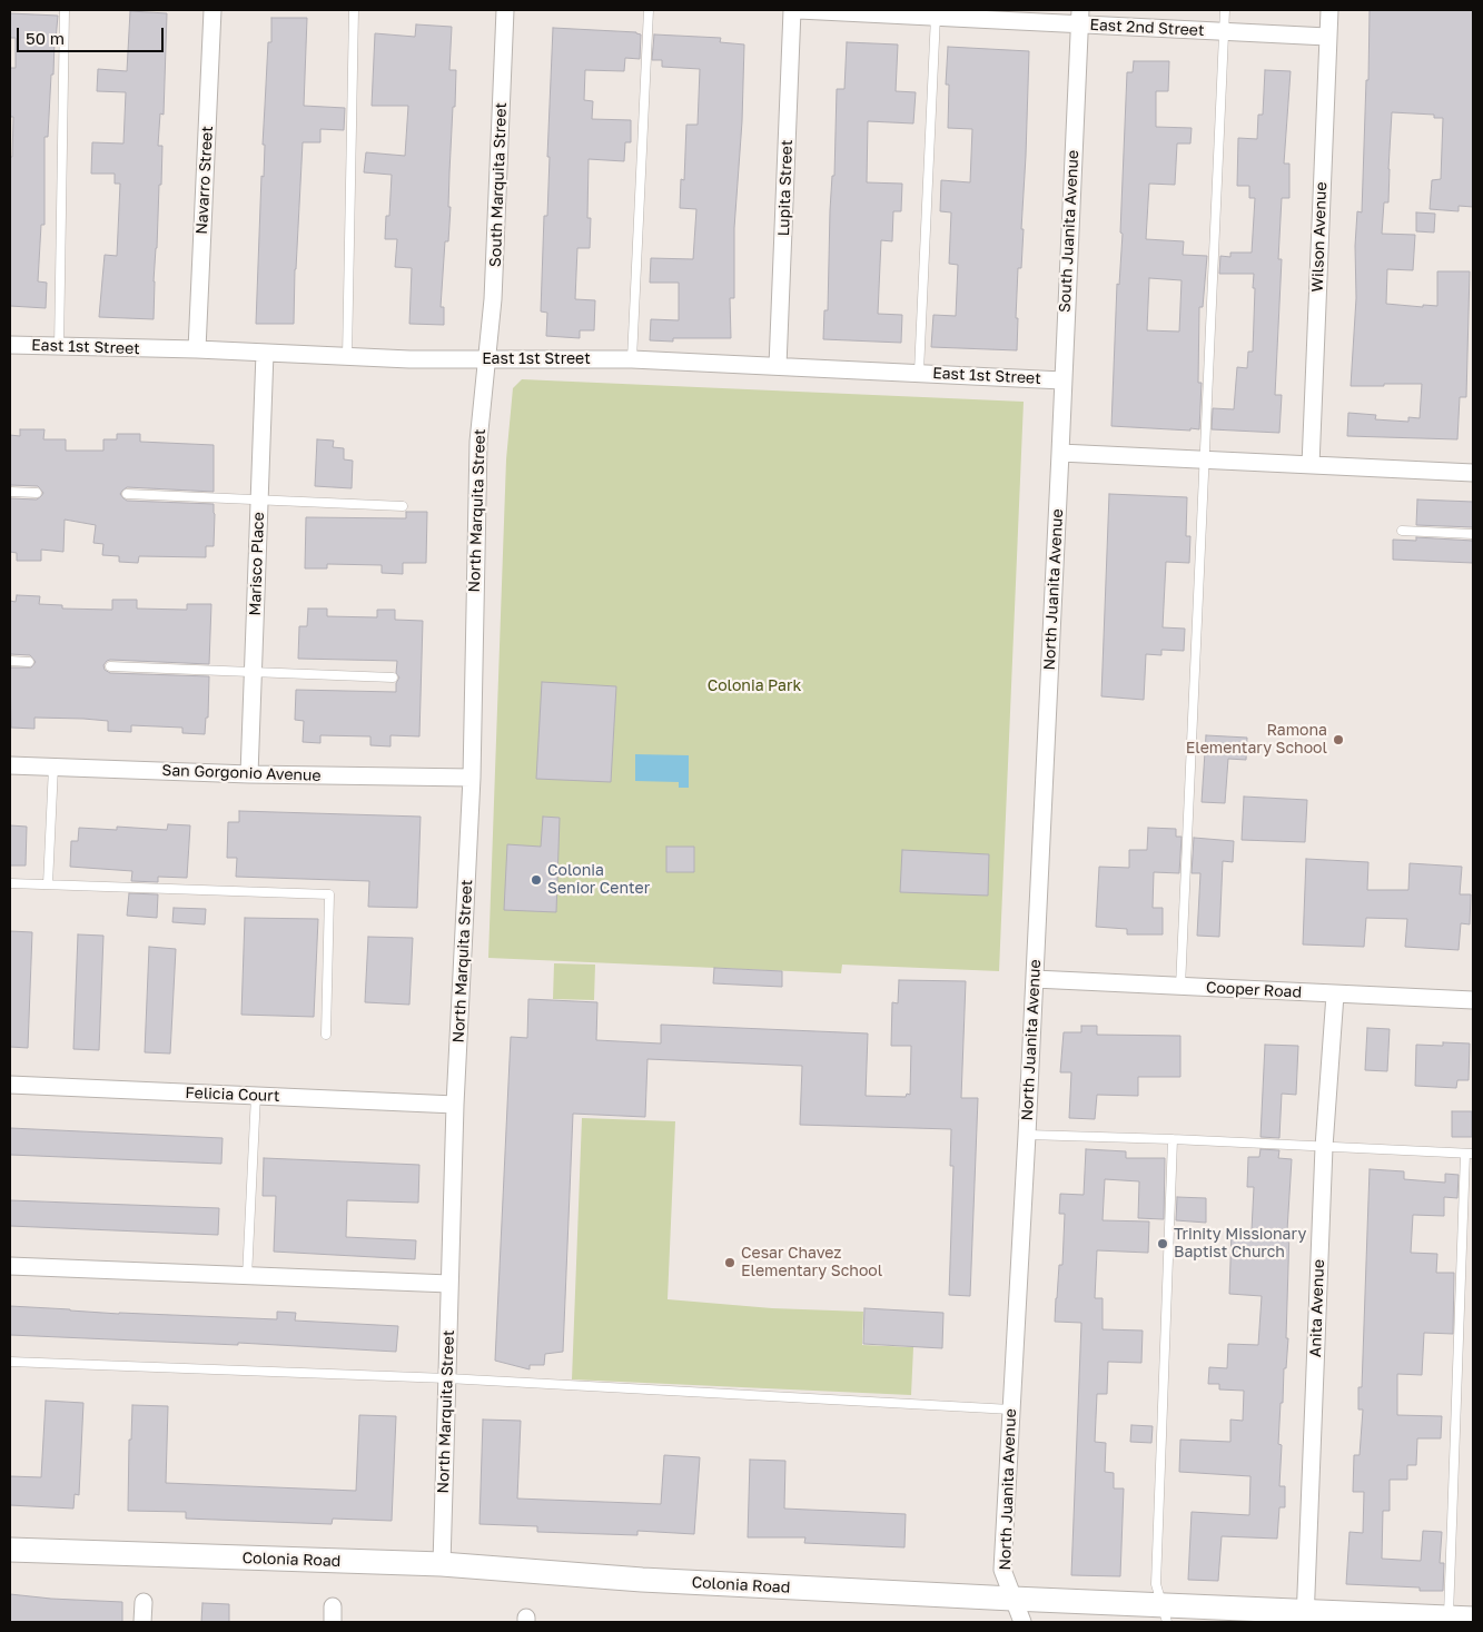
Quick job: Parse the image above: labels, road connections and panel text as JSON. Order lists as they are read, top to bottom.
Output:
{
  "streets": {
    "street": [
      "East 2nd Street",
      "Navarro Street",
      "South Marquita Street",
      "Lupita Street",
      "South Juanita Avenue",
      "Wilson Avenue",
      "East 1st Street",
      "North Marquita Street",
      "Marisco Place",
      "North Juanita Avenue",
      "San Gorgonio Avenue",
      "Cooper Road",
      "Felicia Court",
      "Anita Avenue",
      "Colonia Road"
    ]
  },
  "crossings": [
    ["East 2nd Street", "South Juanita Avenue"],
    ["East 2nd Street", "Wilson Avenue"],
    ["Navarro Street", "East 1st Street"],
    ["South Marquita Street", "East 1st Street"],
    ["South Marquita Street", "North Marquita Street"],
    ["Lupita Street", "East 1st Street"],
    ["South Juanita Avenue", "East 1st Street"],
    ["South Juanita Avenue", "North Juanita Avenue"],
    ["East 1st Street", "North Marquita Street"],
    ["East 1st Street", "Marisco Place"],
    ["North Marquita Street", "San Gorgonio Avenue"],
    ["North Marquita Street", "Felicia Court"],
    ["North Marquita Street", "Colonia Road"],
    ["Marisco Place", "San Gorgonio Avenue"],
    ["North Juanita Avenue", "Cooper Road"],
    ["North Juanita Avenue", "Colonia Road"],
    ["Cooper Road", "Anita Avenue"],
    ["Anita Avenue", "Colonia Road"]
  ],
  "parks": ["Colonia Park"],
  "places": [
    "Ramona Elementary School",
    "Colonia Senior Center",
    "Trinity Missionary Baptist Church",
    "Cesar Chavez Elementary School"
  ],
  "scale_bar": "50 m"
}
